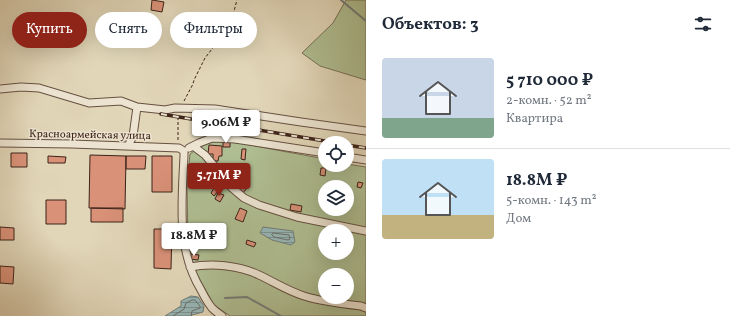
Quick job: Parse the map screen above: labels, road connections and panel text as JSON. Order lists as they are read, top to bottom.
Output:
{
  "streets": {
    "street": ["Красноармейская улица"]
  },
  "page": {
    "heading": "Объектов: 3",
    "chip": ["Купить", "Снять", "Фильтры"],
    "list": [
      {
        "name": "5 710 000 ₽",
        "note": "2-комн. · 52 m² · Квартира"
      },
      {
        "name": "18.8M ₽",
        "note": "5-комн. · 143 m² · Дом"
      }
    ],
    "price": ["9.06M ₽", "5.71M ₽", "18.8M ₽"],
    "map_buttons": ["+", "−"]
  }
}
